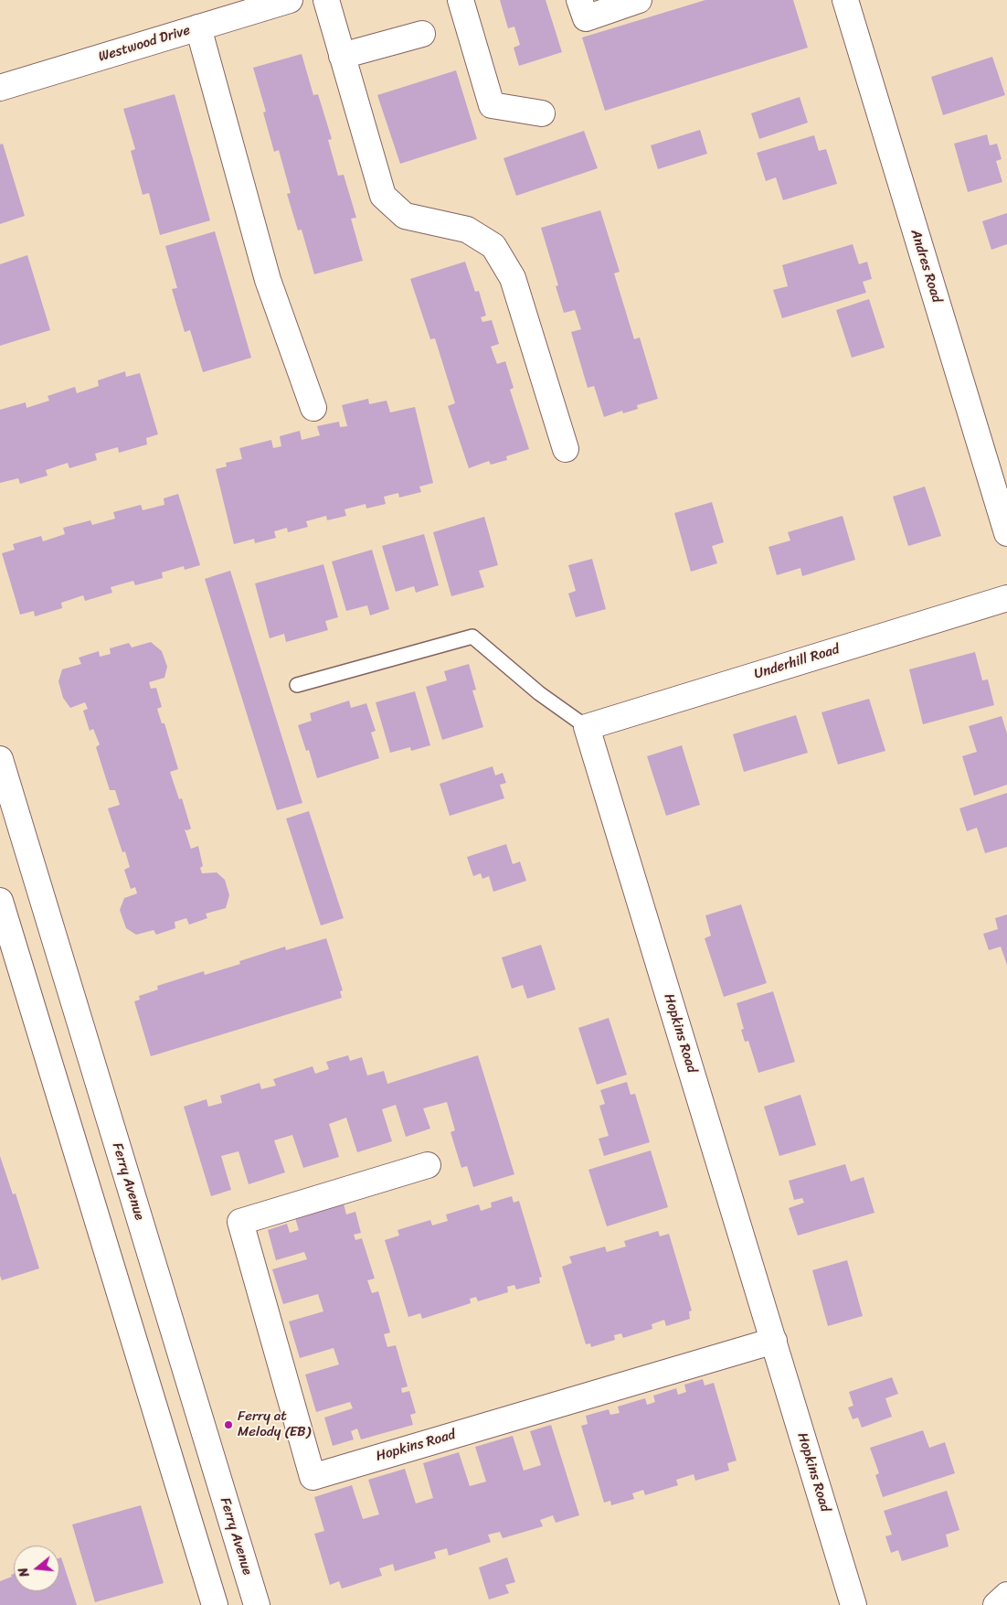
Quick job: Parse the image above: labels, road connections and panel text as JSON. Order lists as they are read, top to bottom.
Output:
{
  "streets": {
    "street": [
      "Westwood Drive",
      "Andres Road",
      "Underhill Road",
      "Hopkins Road",
      "Ferry Avenue"
    ]
  },
  "crossings": [
    ["Underhill Road", "Hopkins Road"]
  ],
  "places": ["Ferry at Melody (EB)"],
  "north": "left"
}
